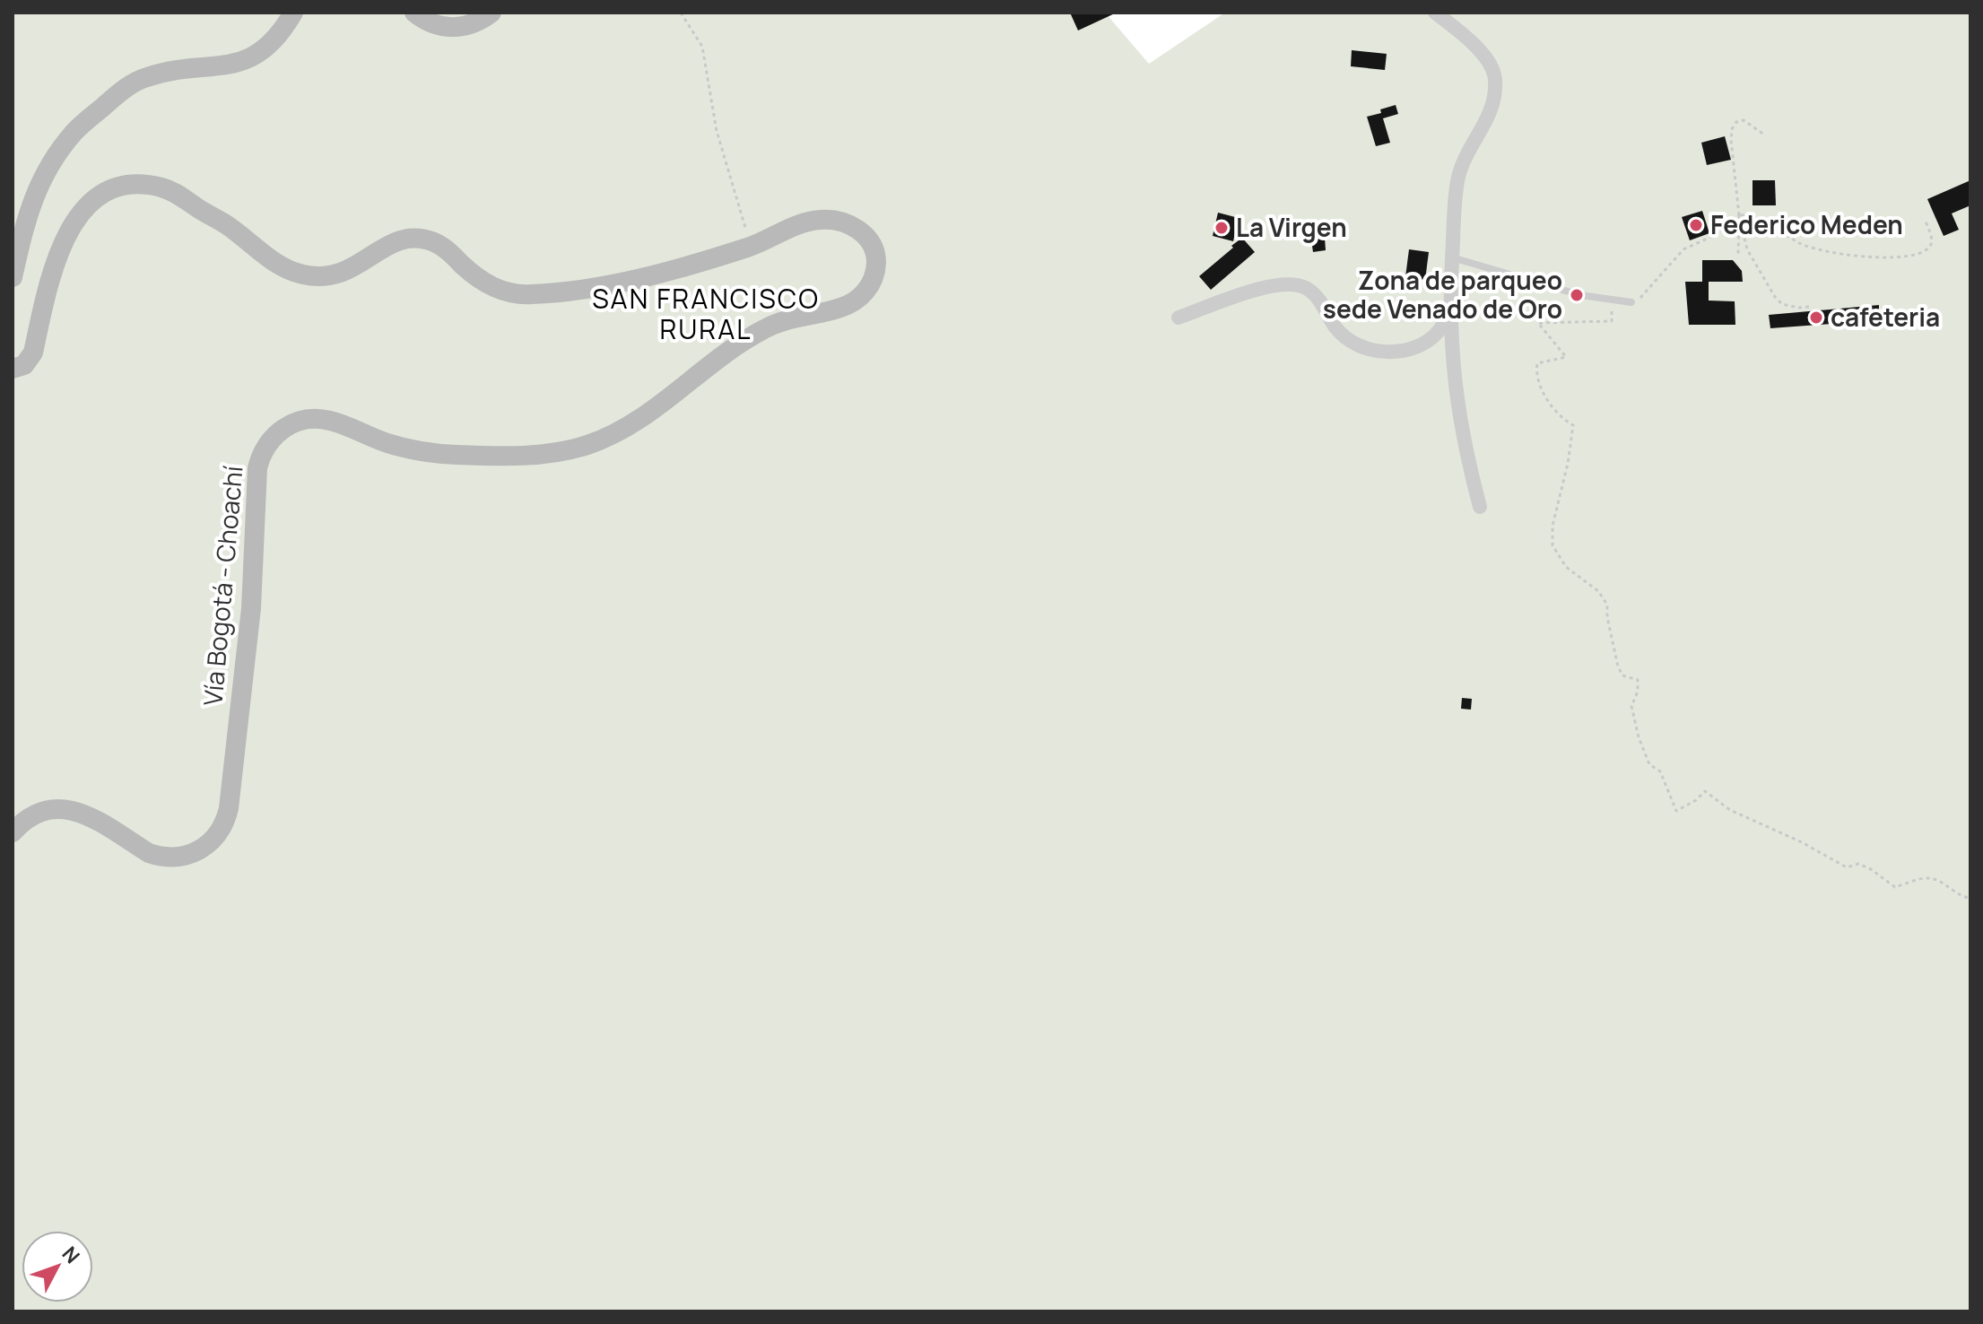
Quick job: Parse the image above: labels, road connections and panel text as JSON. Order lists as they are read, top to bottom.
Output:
{
  "streets": {
    "main road": ["Vía Bogotá - Choachí"]
  },
  "districts": ["SAN FRANCISCO RURAL"],
  "places": [
    "Federico Meden",
    "La Virgen",
    "Zona de parqueo sede Venado de Oro",
    "cafeteria"
  ],
  "north": "top right"
}
